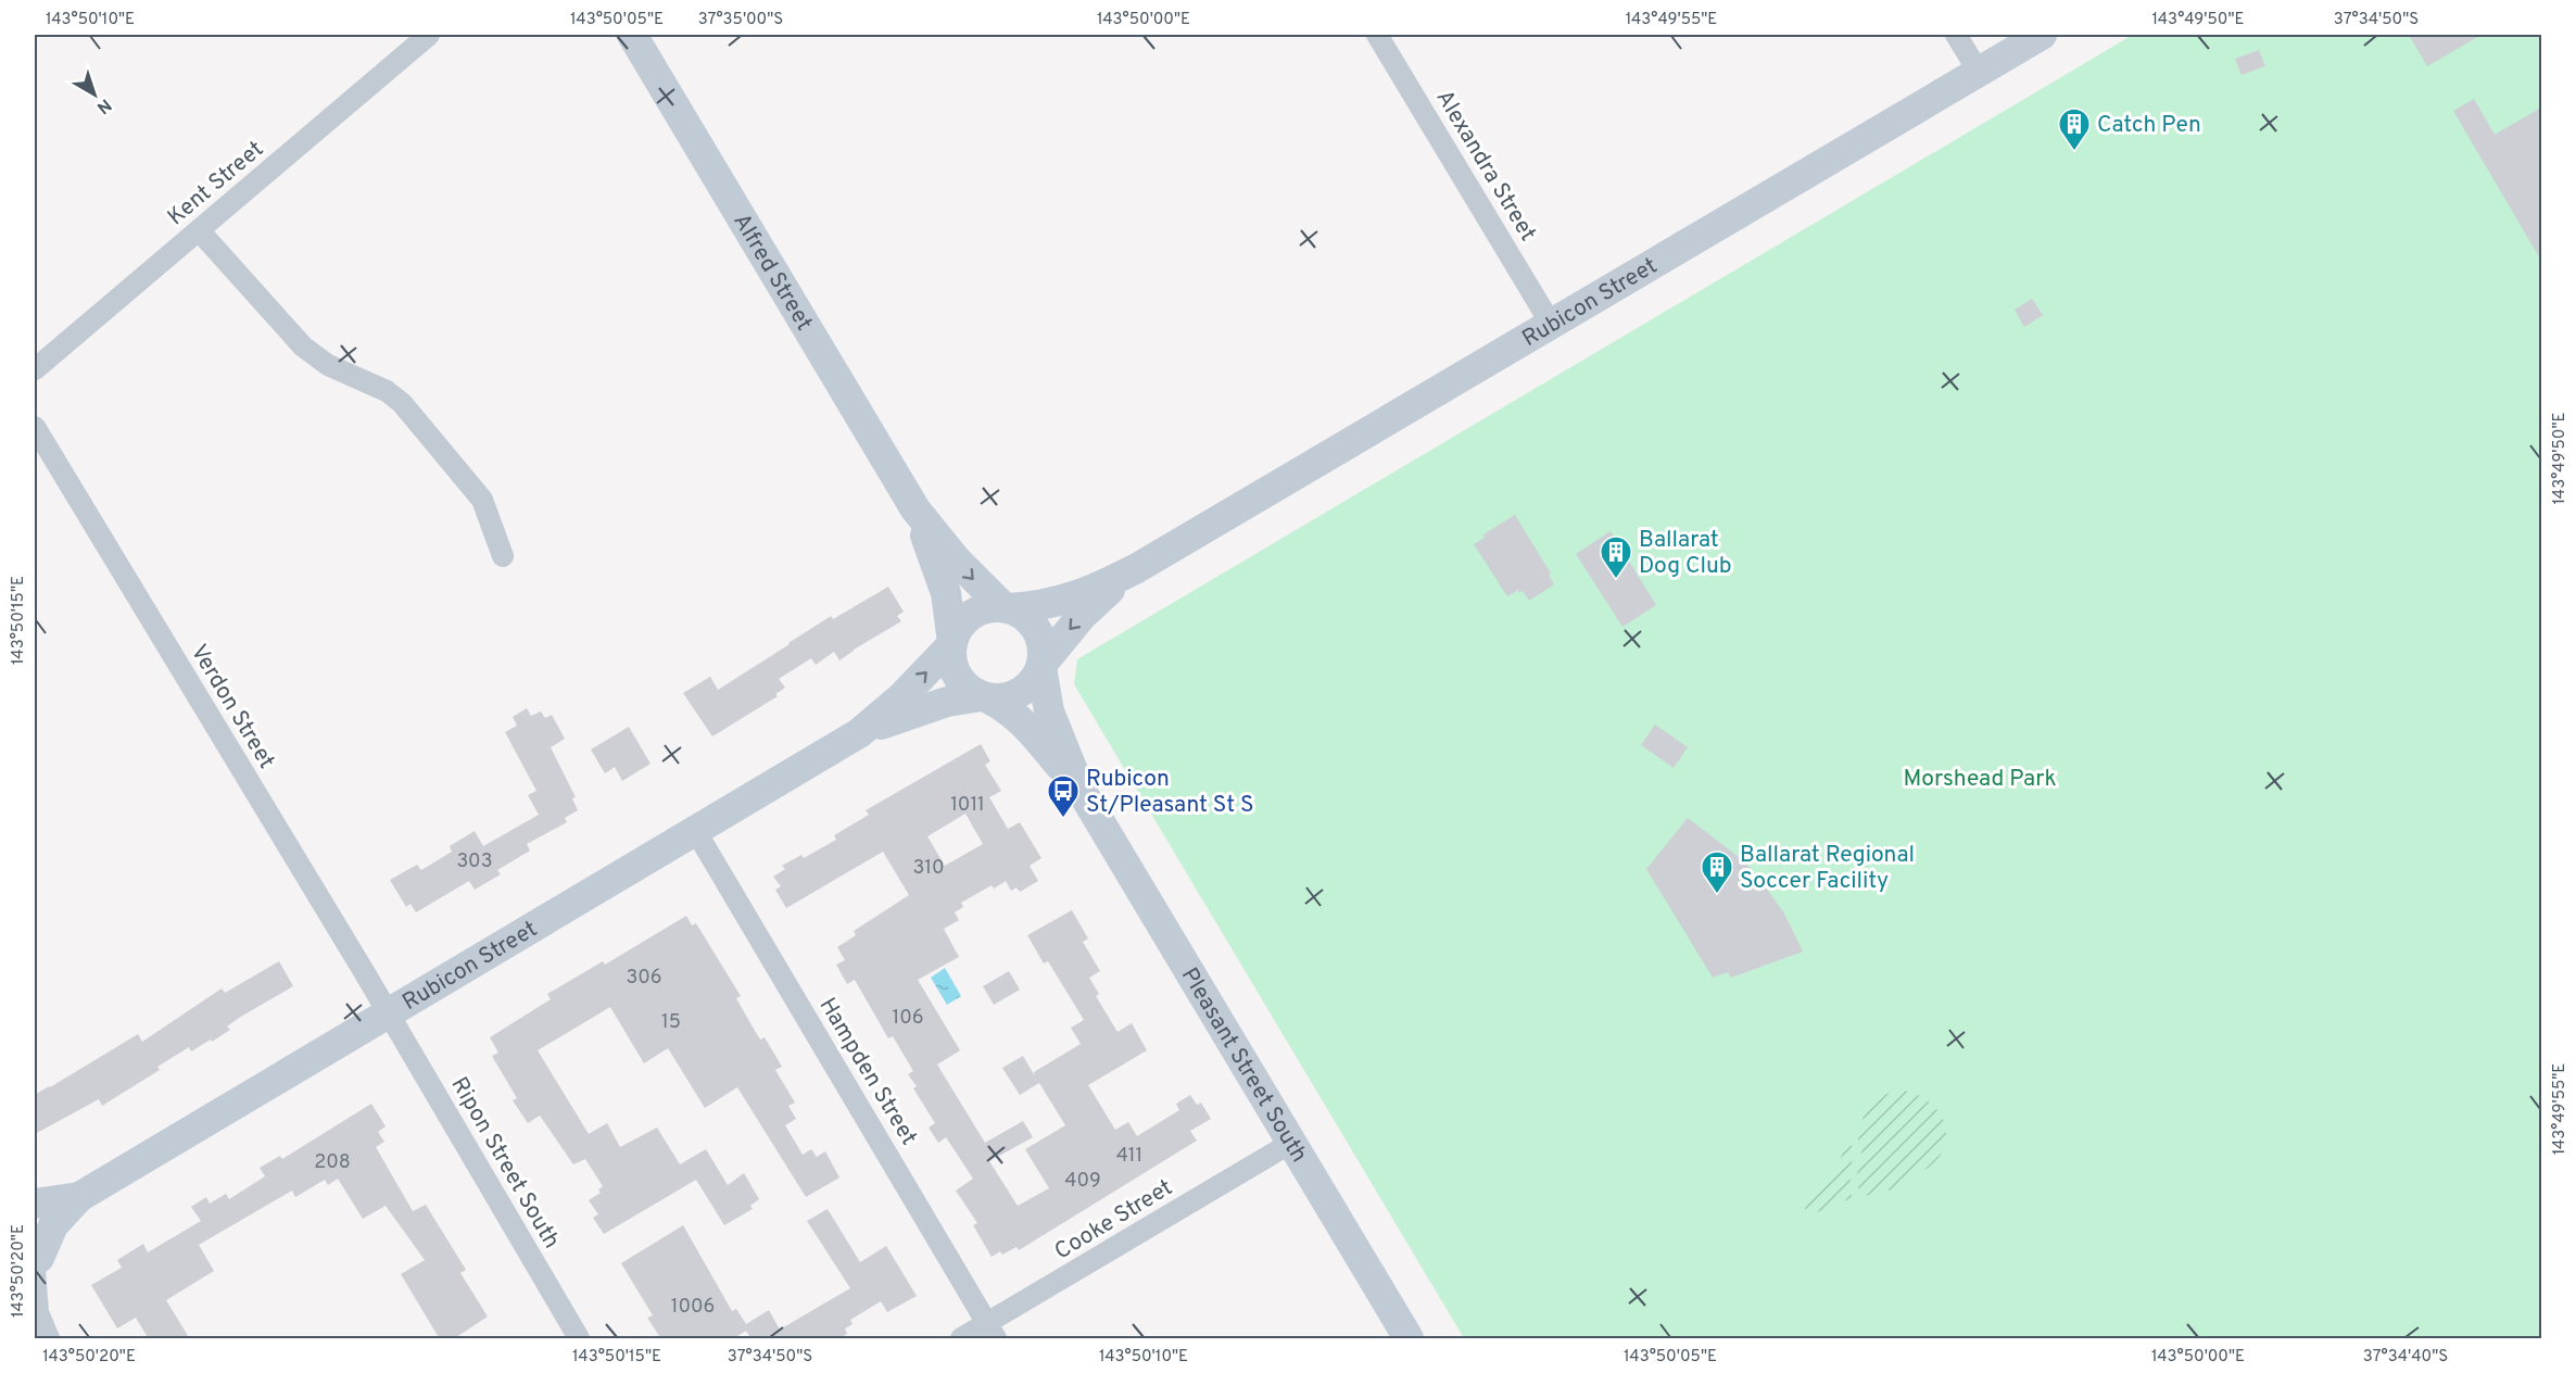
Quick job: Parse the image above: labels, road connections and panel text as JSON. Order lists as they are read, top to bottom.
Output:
{
  "streets": {
    "street": [
      "Alexandra Street",
      "Kent Street",
      "Alfred Street",
      "Rubicon Street",
      "Verdon Street",
      "Pleasant Street South",
      "Hampden Street",
      "Ripon Street South",
      "Cooke Street"
    ]
  },
  "crossings": [
    ["Alexandra Street", "Rubicon Street"],
    ["Alfred Street", "Rubicon Street"],
    ["Alfred Street", "Pleasant Street South"],
    ["Rubicon Street", "Verdon Street"],
    ["Rubicon Street", "Pleasant Street South"],
    ["Rubicon Street", "Hampden Street"],
    ["Rubicon Street", "Ripon Street South"],
    ["Verdon Street", "Ripon Street South"],
    ["Pleasant Street South", "Cooke Street"],
    ["Hampden Street", "Cooke Street"]
  ],
  "parks": ["Morshead Park"],
  "places": {
    "building": ["Catch Pen", "Ballarat Dog Club", "Ballarat Regional Soccer Facility"],
    "bus stop": ["Rubicon St/Pleasant St S"]
  },
  "house_numbers": [
    "1011",
    "303",
    "310",
    "306",
    "106",
    "15",
    "411",
    "208",
    "409",
    "1006"
  ],
  "north": "bottom right",
  "coordinates": [
    "143°50'10\"E",
    "143°50'05\"E",
    "37°35'00\"S",
    "143°50'00\"E",
    "143°49'55\"E",
    "143°49'50\"E",
    "37°34'50\"S",
    "143°50'15\"E",
    "143°50'20\"E",
    "37°34'40\"S"
  ]
}
